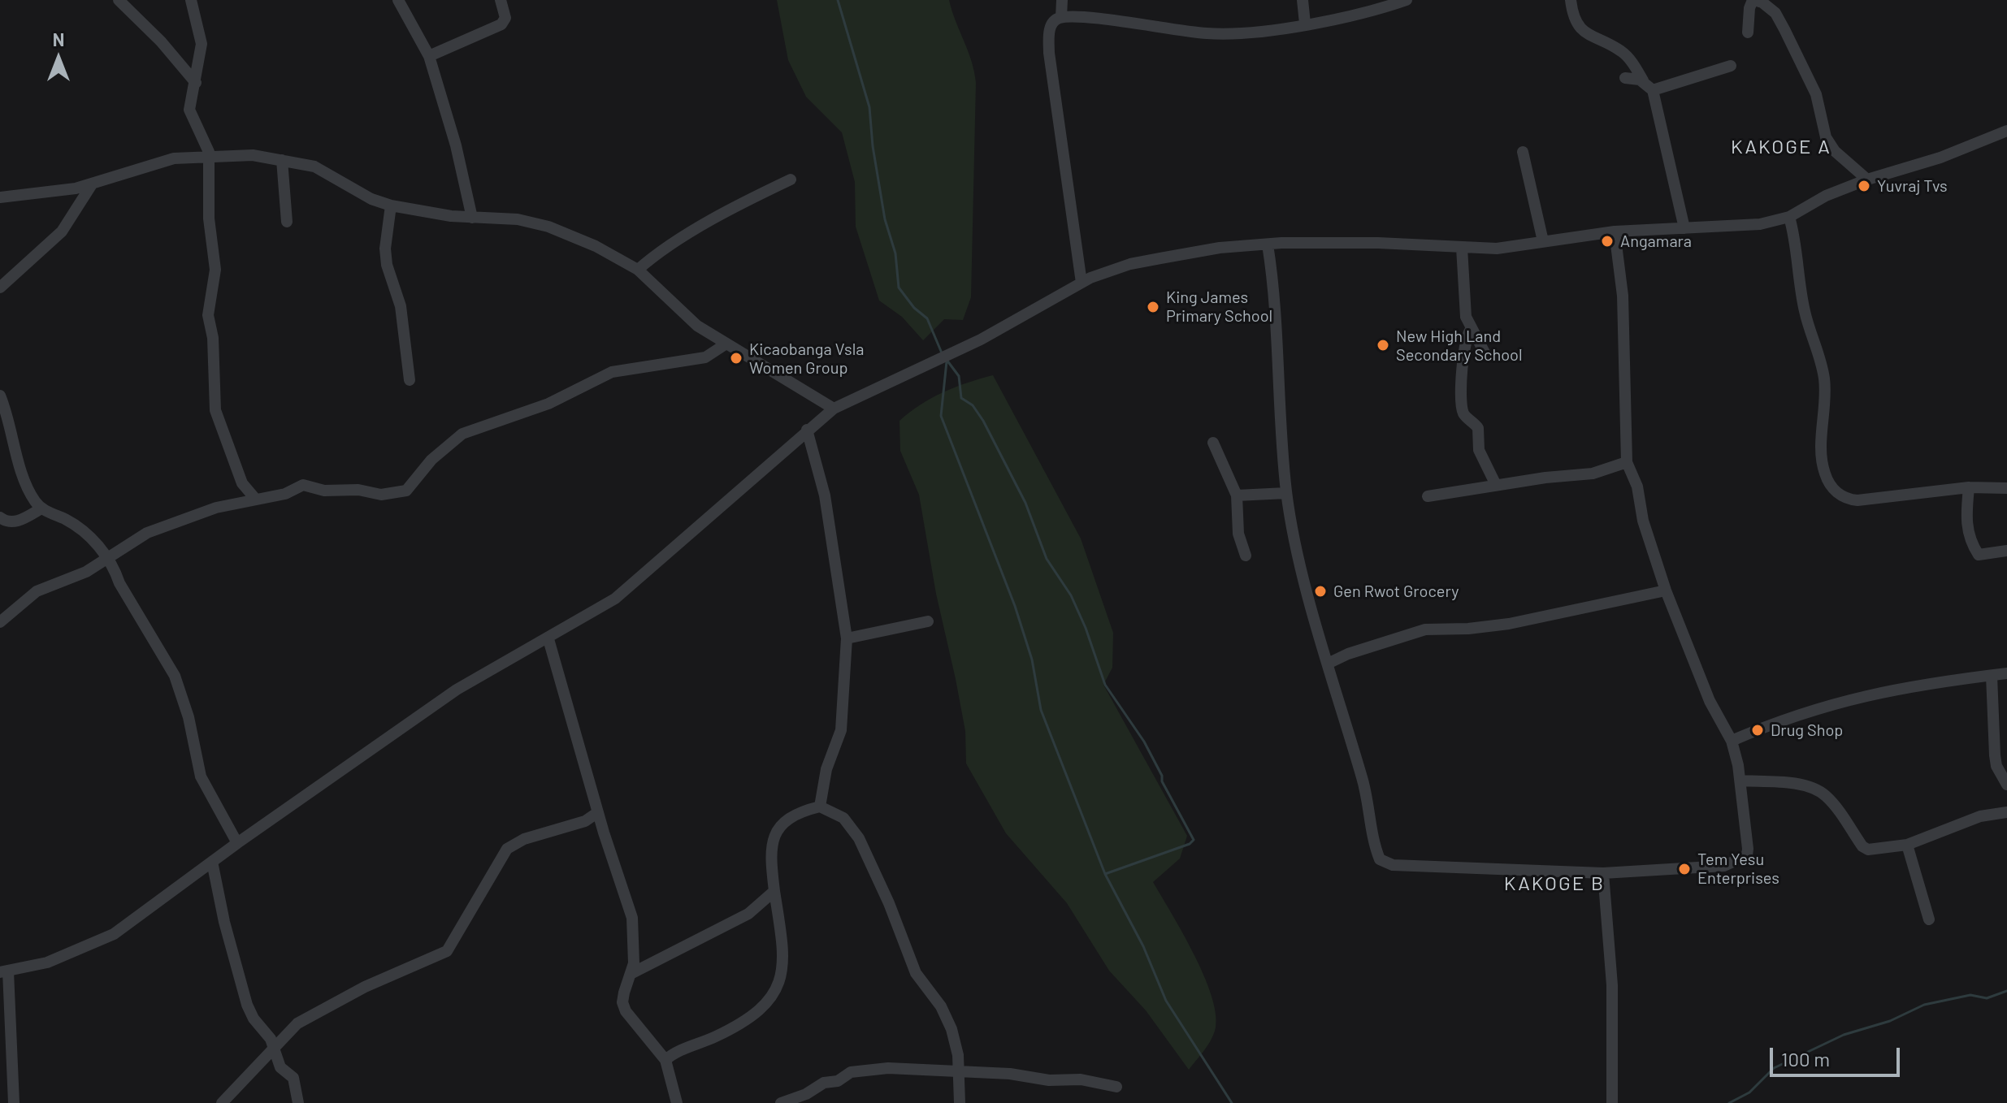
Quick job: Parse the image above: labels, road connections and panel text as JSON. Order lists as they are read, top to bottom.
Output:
{
  "districts": ["KAKOGE A", "KAKOGE B"],
  "places": [
    "Yuvraj Tvs",
    "Angamara",
    "King James Primary School",
    "New High Land Secondary School",
    "Kicaobanga Vsla Women Group",
    "Gen Rwot Grocery",
    "Drug Shop",
    "Tem Yesu Enterprises"
  ],
  "scale_bar": "100 m",
  "north": "top"
}
